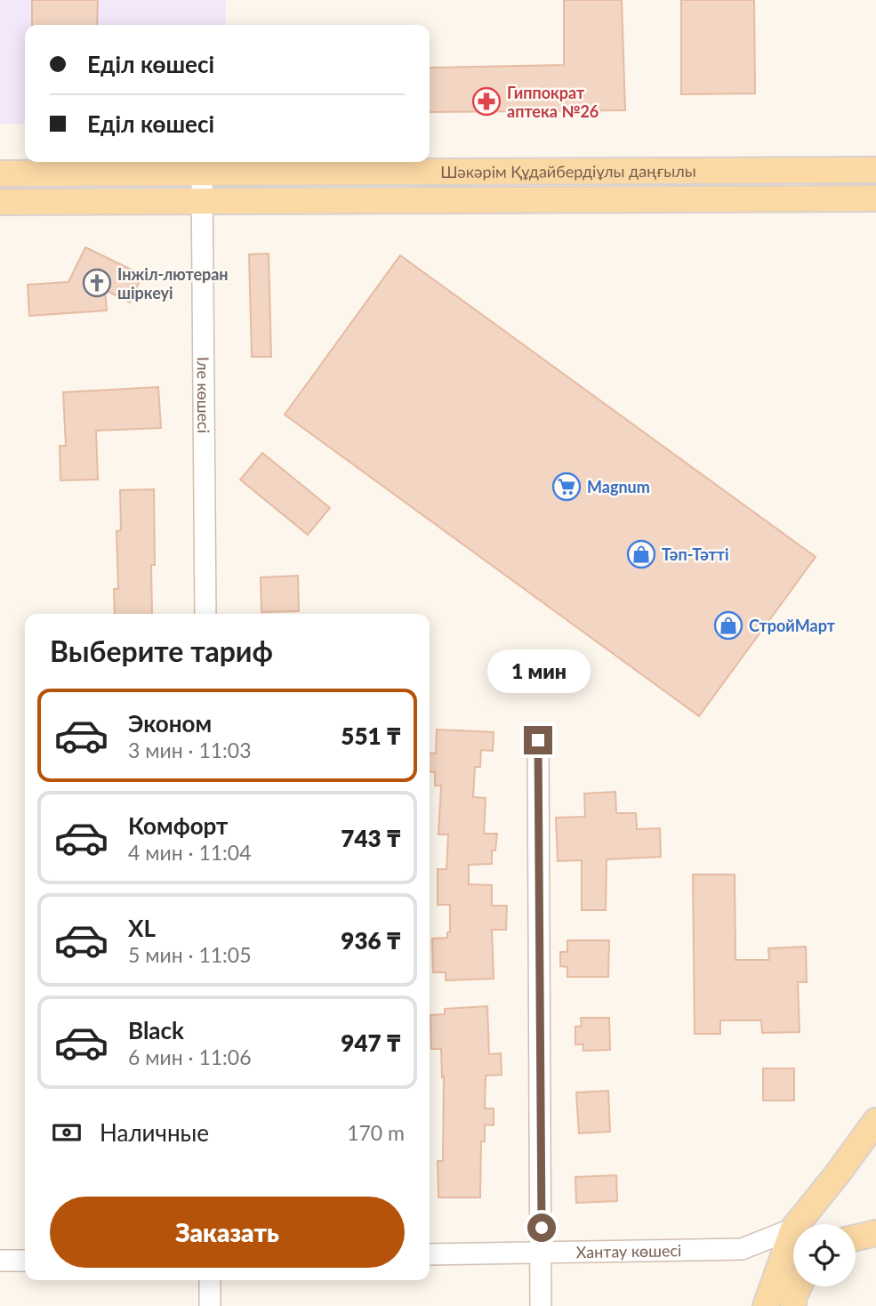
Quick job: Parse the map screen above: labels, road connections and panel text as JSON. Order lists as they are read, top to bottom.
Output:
{
  "streets": {
    "main road": ["Шәкәрім Құдайбердіұлы даңғылы"],
    "street": ["Іле көшесі", "Хантау көшесі"]
  },
  "crossings": [
    ["Шәкәрім Құдайбердіұлы даңғылы", "Іле көшесі"]
  ],
  "places": {
    "pharmacy": ["Гиппократ аптека №26"],
    "church": ["Інжіл-лютеран шіркеуі"],
    "supermarket": ["Magnum"],
    "shop": ["Тәп-Тәтті", "СтройМарт"]
  },
  "page": {
    "banner": ["Еділ көшесі", "Еділ көшесі"],
    "heading": "Выберите тариф",
    "bubble": "1 мин",
    "list": [
      {
        "name": "Эконом",
        "note": "3 мин · 11:03",
        "value": "551 ₸"
      },
      {
        "name": "Комфорт",
        "note": "4 мин · 11:04",
        "value": "743 ₸"
      },
      {
        "name": "XL",
        "note": "5 мин · 11:05",
        "value": "936 ₸"
      },
      {
        "name": "Black",
        "note": "6 мин · 11:06",
        "value": "947 ₸"
      }
    ],
    "pay": ["Наличные", "170 m"],
    "buttons": "Заказать"
  }
}
